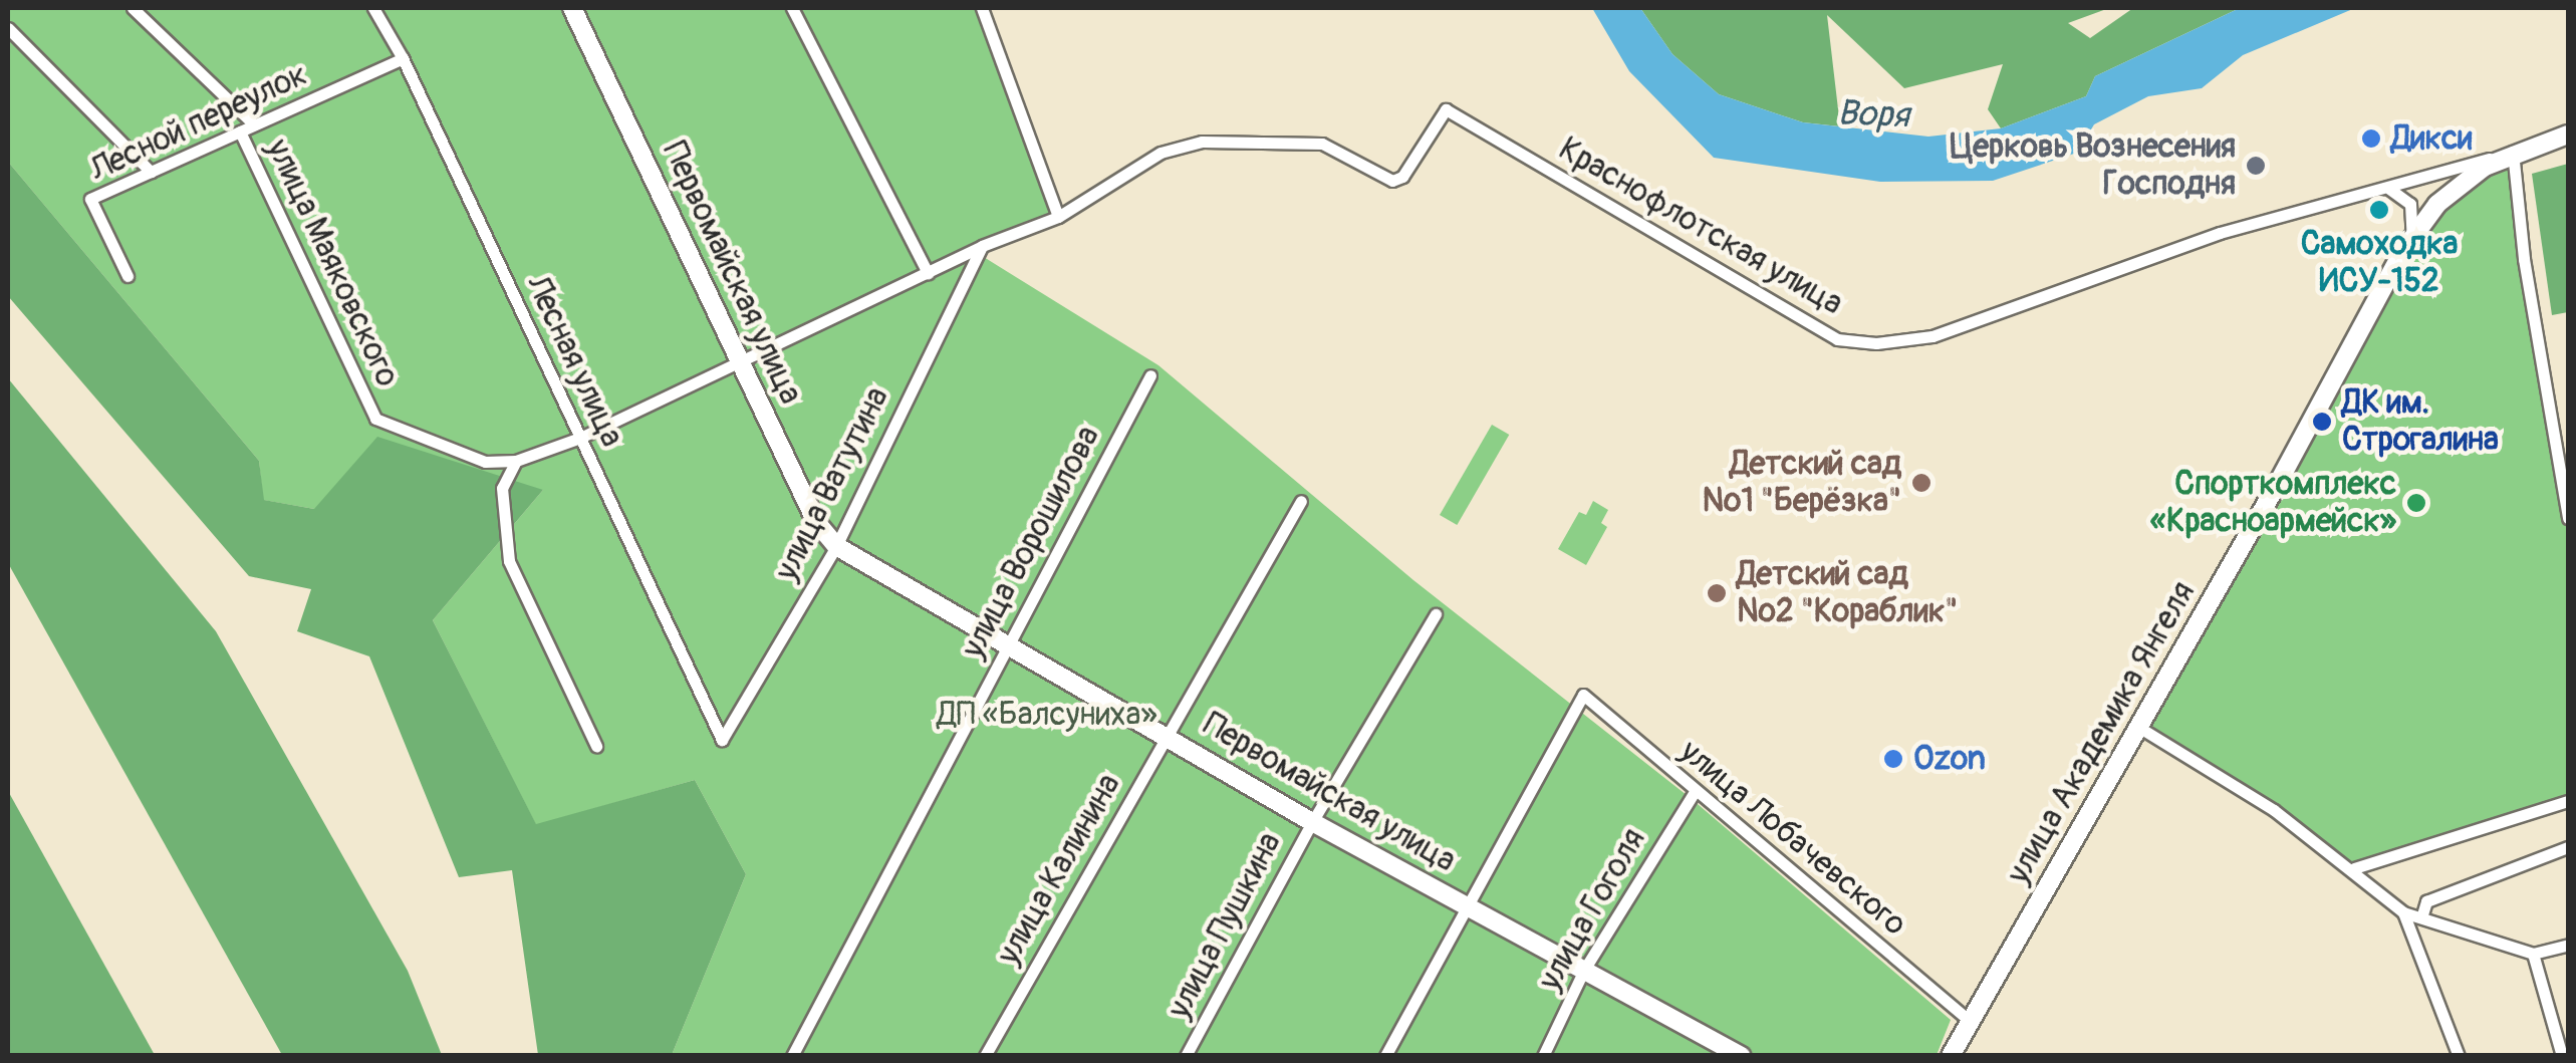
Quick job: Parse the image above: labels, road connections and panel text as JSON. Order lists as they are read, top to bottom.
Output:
{
  "streets": {
    "street": [
      "Лесной переулок",
      "Краснофлотская улица",
      "улица Маяковского",
      "Первомайская улица",
      "Лесная улица",
      "улица Ватутина",
      "улица Ворошилова",
      "улица Академика Янгеля",
      "улица Лобачевского",
      "улица Калинина",
      "улица Гоголя",
      "улица Пушкина"
    ]
  },
  "crossings": [
    ["Лесной переулок", "улица Маяковского"],
    ["Лесной переулок", "Лесная улица"],
    ["Краснофлотская улица", "улица Академика Янгеля"],
    ["Первомайская улица", "улица Ватутина"],
    ["Первомайская улица", "улица Ворошилова"],
    ["Первомайская улица", "улица Лобачевского"],
    ["Первомайская улица", "улица Калинина"],
    ["Первомайская улица", "улица Гоголя"],
    ["Первомайская улица", "улица Пушкина"],
    ["Лесная улица", "улица Ватутина"],
    ["улица Академика Янгеля", "улица Лобачевского"],
    ["улица Лобачевского", "улица Гоголя"]
  ],
  "water": ["Воря"],
  "parks": ["ДП «Балсуниха»"],
  "places": [
    "Дикси",
    "Церковь Вознесения Господня",
    "Самоходка ИСУ-152",
    "ДК им. Строгалина",
    "Детский сад №1 \"Берёзка\"",
    "Спорткомплекс «Красноармейск»",
    "Детский сад №2 \"Кораблик\"",
    "Ozon"
  ]
}
